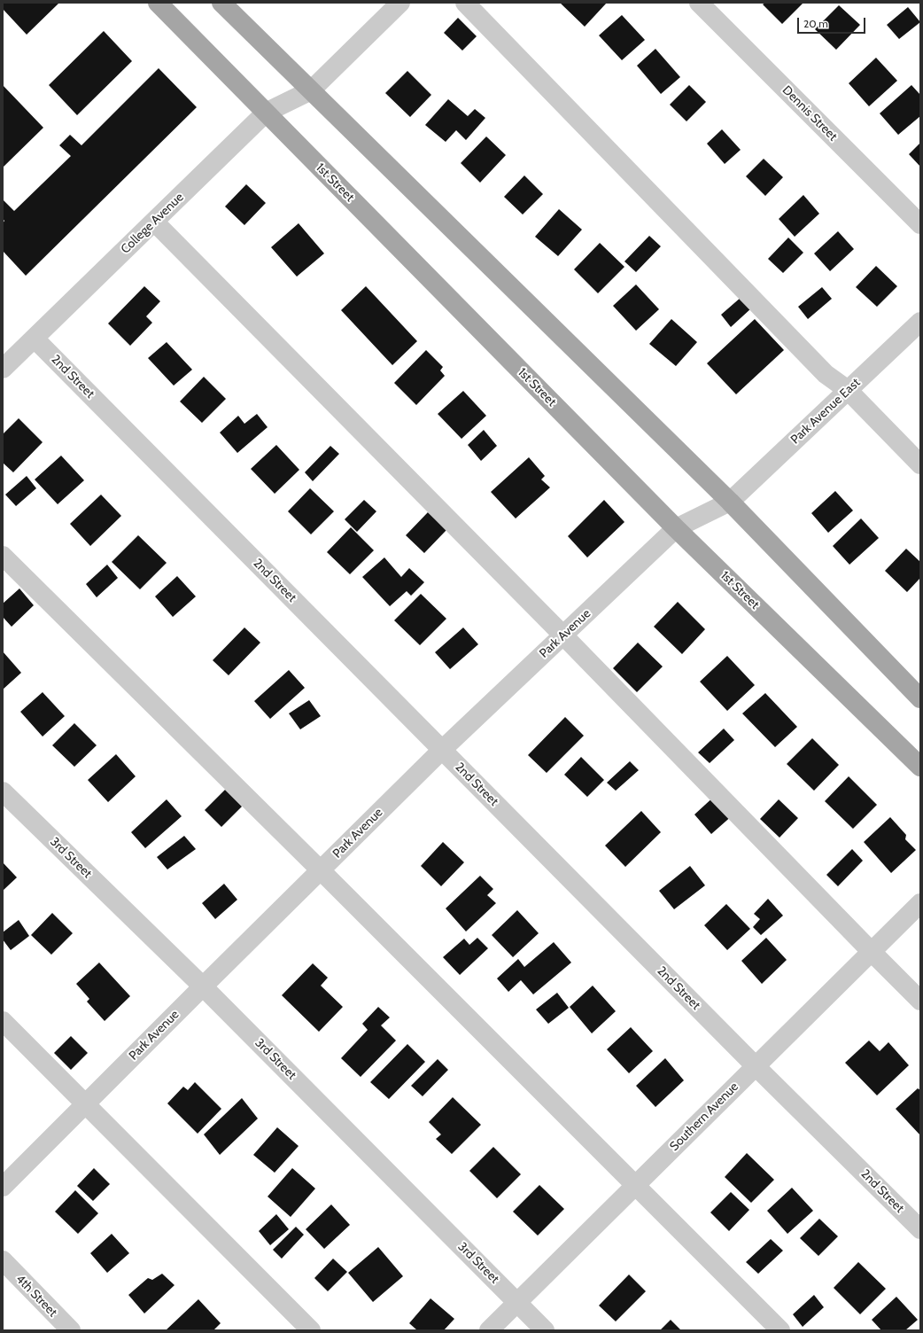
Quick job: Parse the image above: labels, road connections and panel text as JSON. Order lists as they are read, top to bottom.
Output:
{
  "streets": {
    "main road": ["1st Street"],
    "street": [
      "Dennis Street",
      "College Avenue",
      "2nd Street",
      "Park Avenue East",
      "Park Avenue",
      "3rd Street",
      "Southern Avenue",
      "4th Street"
    ]
  },
  "crossings": [
    ["1st Street", "College Avenue"],
    ["1st Street", "Park Avenue"],
    ["College Avenue", "2nd Street"],
    ["2nd Street", "Park Avenue"],
    ["2nd Street", "Southern Avenue"],
    ["Park Avenue East", "Park Avenue"],
    ["Park Avenue", "3rd Street"],
    ["3rd Street", "Southern Avenue"]
  ],
  "scale_bar": "20 m"
}
